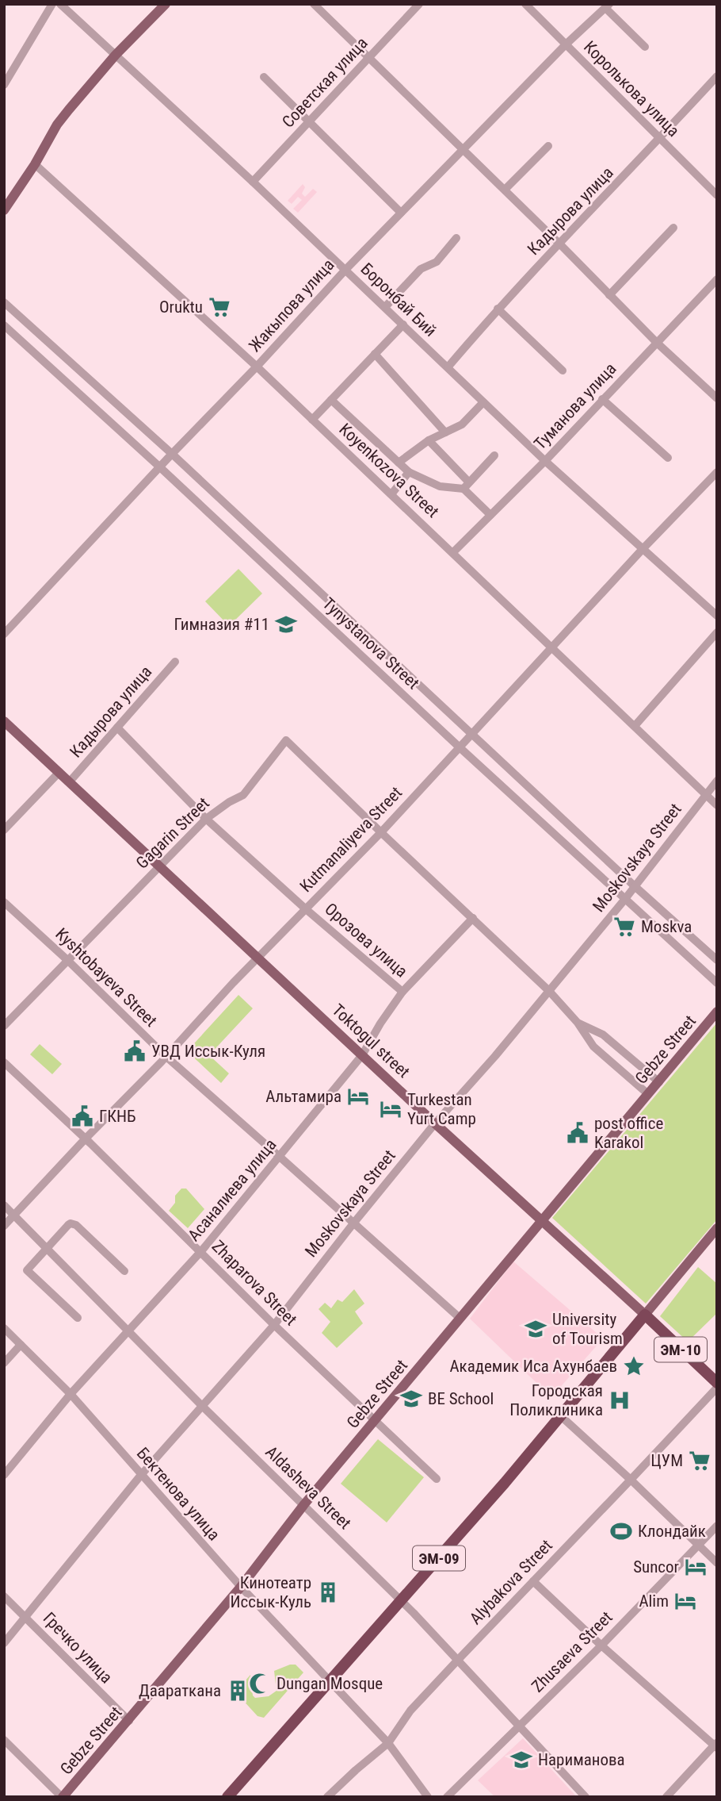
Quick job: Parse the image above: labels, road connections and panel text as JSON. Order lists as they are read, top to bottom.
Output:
{
  "streets": {
    "highway": ["Toktogul street", "ЭМ-10", "ЭМ-09"],
    "main road": ["Gebze Street"],
    "street": [
      "Советская улица",
      "Королькова улица",
      "Кадырова улица",
      "Боронбай Бий",
      "Жакыпова улица",
      "Туманова улица",
      "Koyenkozova Street",
      "Tynystanova Street",
      "Gagarin Street",
      "Kutmanaliyeva Street",
      "Moskovskaya Street",
      "Орозова улица",
      "Kyshtobayeva Street",
      "Асаналиева улица",
      "Zhaparova Street",
      "Aldasheva Street",
      "Бектенова улица",
      "Alybakova Street",
      "Гречко улица",
      "Zhusaeva Street"
    ]
  },
  "crossings": [
    ["Советская улица", "Боронбай Бий"],
    ["Королькова улица", "Кадырова улица"],
    ["Королькова улица", "Жакыпова улица"],
    ["Кадырова улица", "Боронбай Бий"],
    ["Кадырова улица", "Орозова улица"],
    ["Кадырова улица", "Toktogul street"],
    ["Боронбай Бий", "Жакыпова улица"],
    ["Боронбай Бий", "Туманова улица"],
    ["Боронбай Бий", "Kutmanaliyeva Street"],
    ["Жакыпова улица", "Koyenkozova Street"],
    ["Жакыпова улица", "Tynystanova Street"],
    ["Туманова улица", "Koyenkozova Street"],
    ["Koyenkozova Street", "Kutmanaliyeva Street"],
    ["Koyenkozova Street", "Moskovskaya Street"],
    ["Tynystanova Street", "Kutmanaliyeva Street"],
    ["Tynystanova Street", "Moskovskaya Street"],
    ["Gagarin Street", "Kutmanaliyeva Street"],
    ["Gagarin Street", "Moskovskaya Street"],
    ["Gagarin Street", "Орозова улица"],
    ["Gagarin Street", "Kyshtobayeva Street"],
    ["Gagarin Street", "Toktogul street"],
    ["Gagarin Street", "Gebze Street"],
    ["Gagarin Street", "Асаналиева улица"],
    ["Kutmanaliyeva Street", "Орозова улица"],
    ["Kutmanaliyeva Street", "Kyshtobayeva Street"],
    ["Kutmanaliyeva Street", "Toktogul street"],
    ["Kutmanaliyeva Street", "Zhaparova Street"],
    ["Kutmanaliyeva Street", "Aldasheva Street"],
    ["Moskovskaya Street", "Kyshtobayeva Street"],
    ["Moskovskaya Street", "Toktogul street"],
    ["Moskovskaya Street", "Zhaparova Street"],
    ["Moskovskaya Street", "Aldasheva Street"],
    ["Moskovskaya Street", "Бектенова улица"],
    ["Moskovskaya Street", "Гречко улица"],
    ["Орозова улица", "Асаналиева улица"],
    ["Kyshtobayeva Street", "Gebze Street"],
    ["Kyshtobayeva Street", "Асаналиева улица"],
    ["Toktogul street", "Gebze Street"],
    ["Toktogul street", "Асаналиева улица"],
    ["Toktogul street", "ЭМ-09"],
    ["Gebze Street", "Zhaparova Street"],
    ["Gebze Street", "Aldasheva Street"],
    ["Gebze Street", "Бектенова улица"],
    ["Gebze Street", "Гречко улица"],
    ["Асаналиева улица", "Zhaparova Street"],
    ["Асаналиева улица", "Aldasheva Street"],
    ["Асаналиева улица", "Бектенова улица"],
    ["Aldasheva Street", "ЭМ-09"],
    ["Aldasheva Street", "Alybakova Street"],
    ["Aldasheva Street", "Zhusaeva Street"],
    ["Бектенова улица", "ЭМ-09"],
    ["Бектенова улица", "Alybakova Street"]
  ],
  "places": {
    "supermarket": ["Oruktu", "Moskva", "ЦУМ"],
    "school or university": [
      "Гимназия #11",
      "University of Tourism",
      "BE School",
      "Нариманова"
    ],
    "public building": ["УВД Иссык-Куля", "ГКНБ", "post office Karakol"],
    "hotel": [
      "Альтамира",
      "Turkestan Yurt Camp",
      "Suncor",
      "Alim"
    ],
    "place": ["Академик Иса Ахунбаев"],
    "hospital": ["Городская Поликлиника"],
    "sports": ["Клондайк"],
    "building": ["Кинотеатр Иссык-Куль", "Даараткана"],
    "mosque": ["Dungan Mosque"]
  }
}
